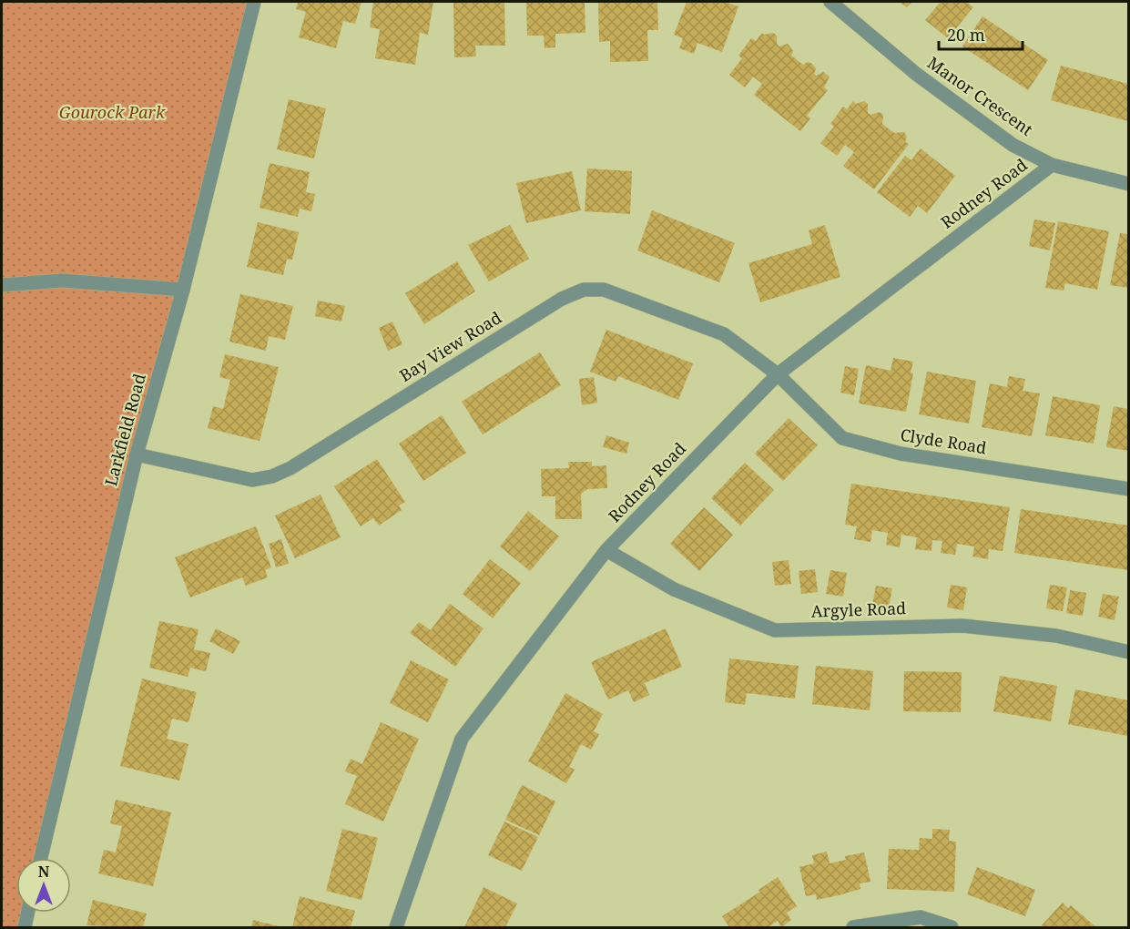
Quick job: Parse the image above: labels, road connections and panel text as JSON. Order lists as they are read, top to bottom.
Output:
{
  "streets": {
    "street": [
      "Manor Crescent",
      "Rodney Road",
      "Bay View Road",
      "Larkfield Road",
      "Clyde Road",
      "Argyle Road"
    ]
  },
  "crossings": [
    ["Manor Crescent", "Rodney Road"],
    ["Rodney Road", "Bay View Road"],
    ["Rodney Road", "Clyde Road"],
    ["Rodney Road", "Argyle Road"],
    ["Bay View Road", "Larkfield Road"],
    ["Bay View Road", "Clyde Road"]
  ],
  "parks": ["Gourock Park"],
  "scale_bar": "20 m",
  "north": "top"
}
